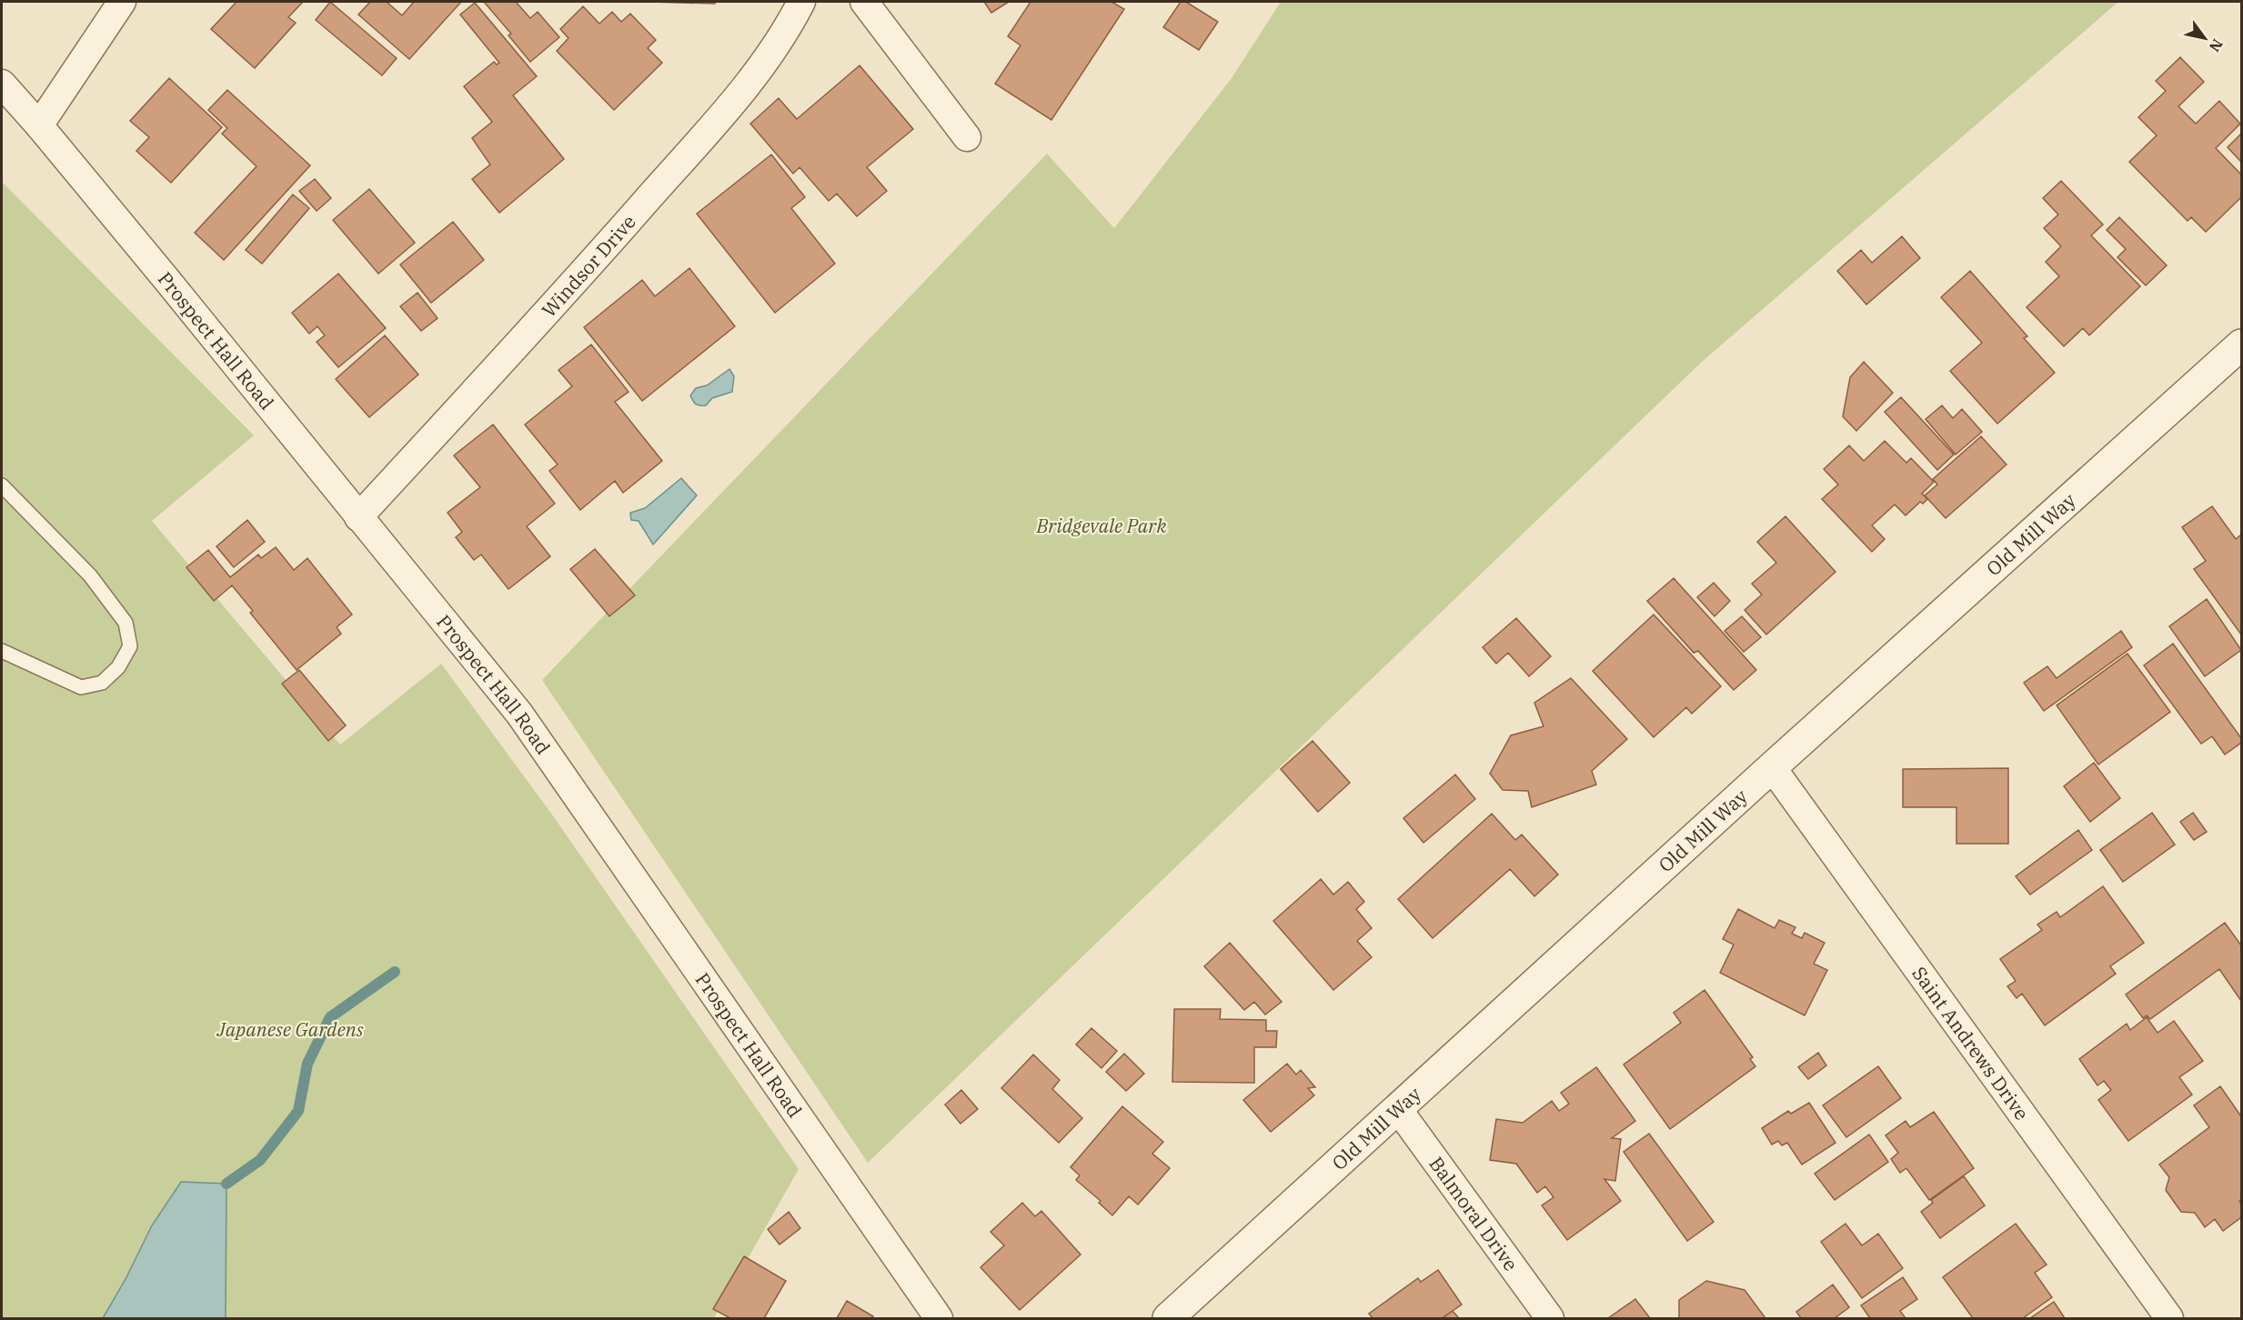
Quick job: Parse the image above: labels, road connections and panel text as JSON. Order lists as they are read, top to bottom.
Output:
{
  "streets": {
    "street": [
      "Windsor Drive",
      "Prospect Hall Road",
      "Old Mill Way",
      "Saint Andrews Drive",
      "Balmoral Drive"
    ]
  },
  "crossings": [
    ["Windsor Drive", "Prospect Hall Road"],
    ["Old Mill Way", "Saint Andrews Drive"],
    ["Old Mill Way", "Balmoral Drive"]
  ],
  "parks": ["Bridgevale Park", "Japanese Gardens"],
  "north": "bottom right"
}
